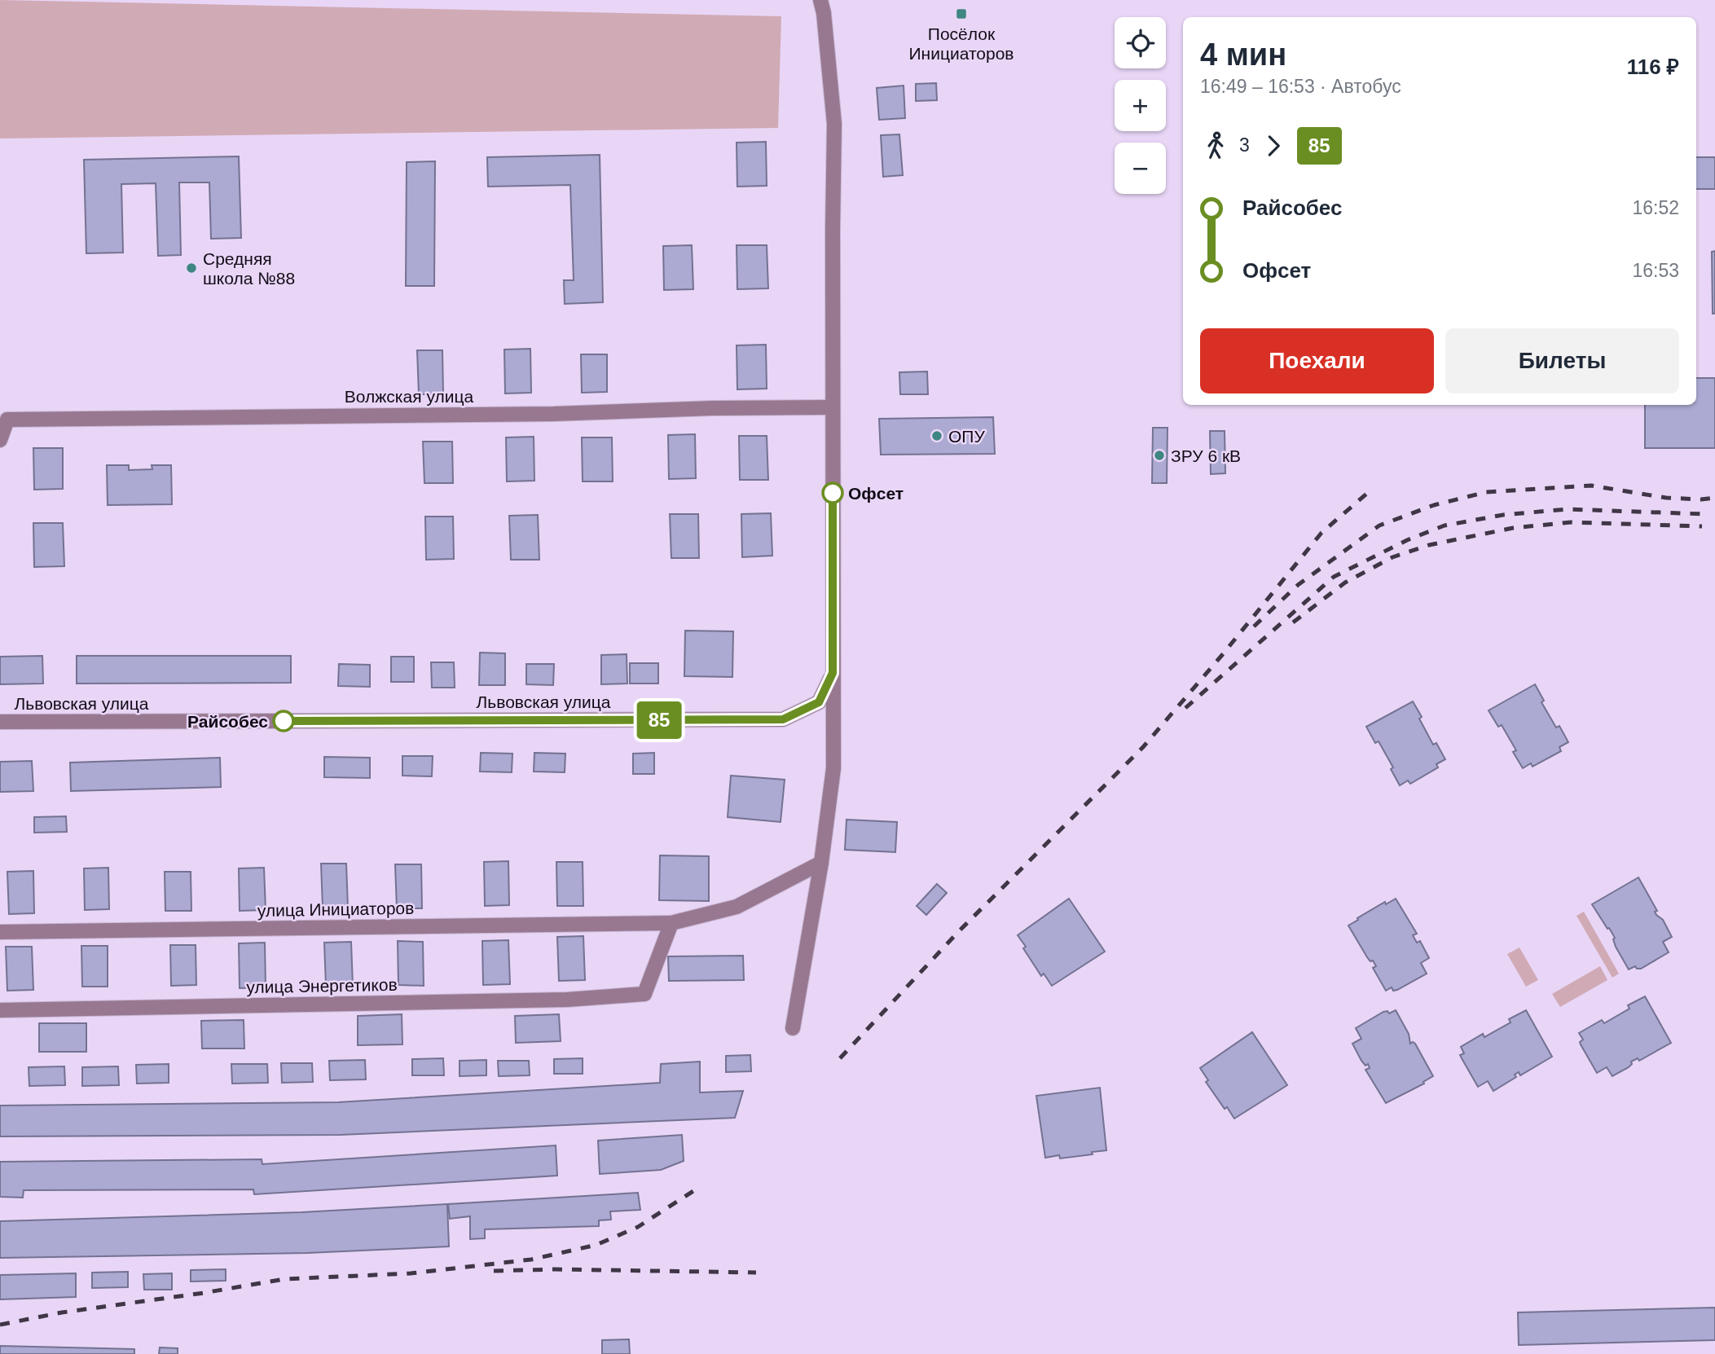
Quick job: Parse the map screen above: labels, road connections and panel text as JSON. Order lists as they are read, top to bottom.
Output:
{
  "streets": {
    "street": [
      "Волжская улица",
      "Львовская улица",
      "улица Инициаторов",
      "улица Энергетиков"
    ]
  },
  "crossings": [
    ["Волжская улица", "Львовская улица"],
    ["улица Инициаторов", "улица Энергетиков"]
  ],
  "places": {
    "transit": ["Посёлок Инициаторов"],
    "other": [
      "Средняя школа №88",
      "ОПУ",
      "ЗРУ 6 кВ",
      "Офсет",
      "Райсобес"
    ]
  },
  "lines": ["bus line 85"],
  "page": {
    "on_map": "85",
    "map_buttons": ["+", "−"],
    "heading": ["4 мин", "16:49 – 16:53 · Автобус", "116 ₽"],
    "legs": ["3", "85"],
    "list": [
      {
        "name": "Райсобес",
        "value": "16:52"
      },
      {
        "name": "Офсет",
        "value": "16:53"
      }
    ],
    "buttons": ["Поехали", "Билеты"]
  }
}
